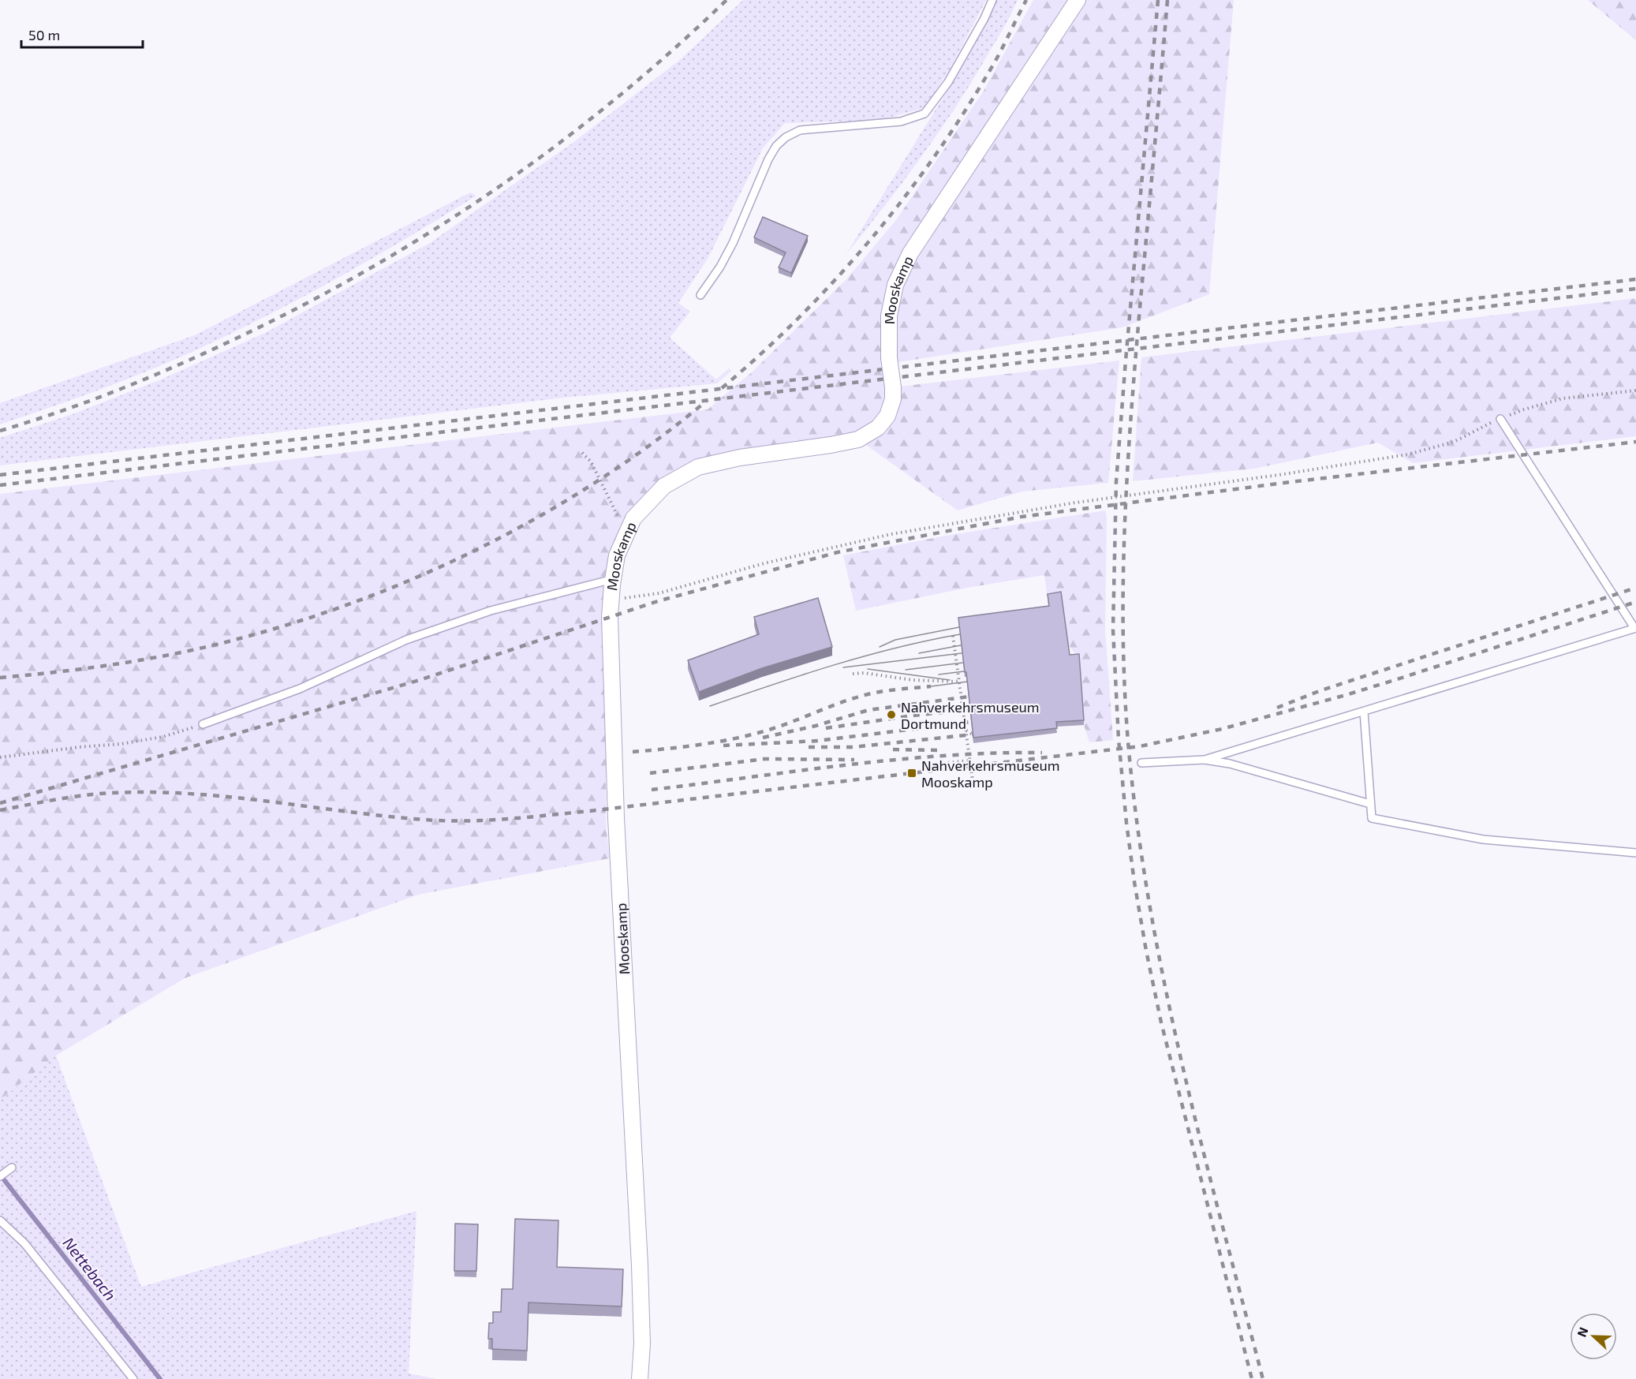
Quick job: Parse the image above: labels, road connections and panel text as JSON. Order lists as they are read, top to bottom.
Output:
{
  "streets": {
    "street": ["Mooskamp"]
  },
  "water": ["Nettebach"],
  "places": {
    "other": ["Nahverkehrsmuseum Dortmund"],
    "transit": ["Nahverkehrsmuseum Mooskamp"]
  },
  "scale_bar": "50 m",
  "north": "left"
}
